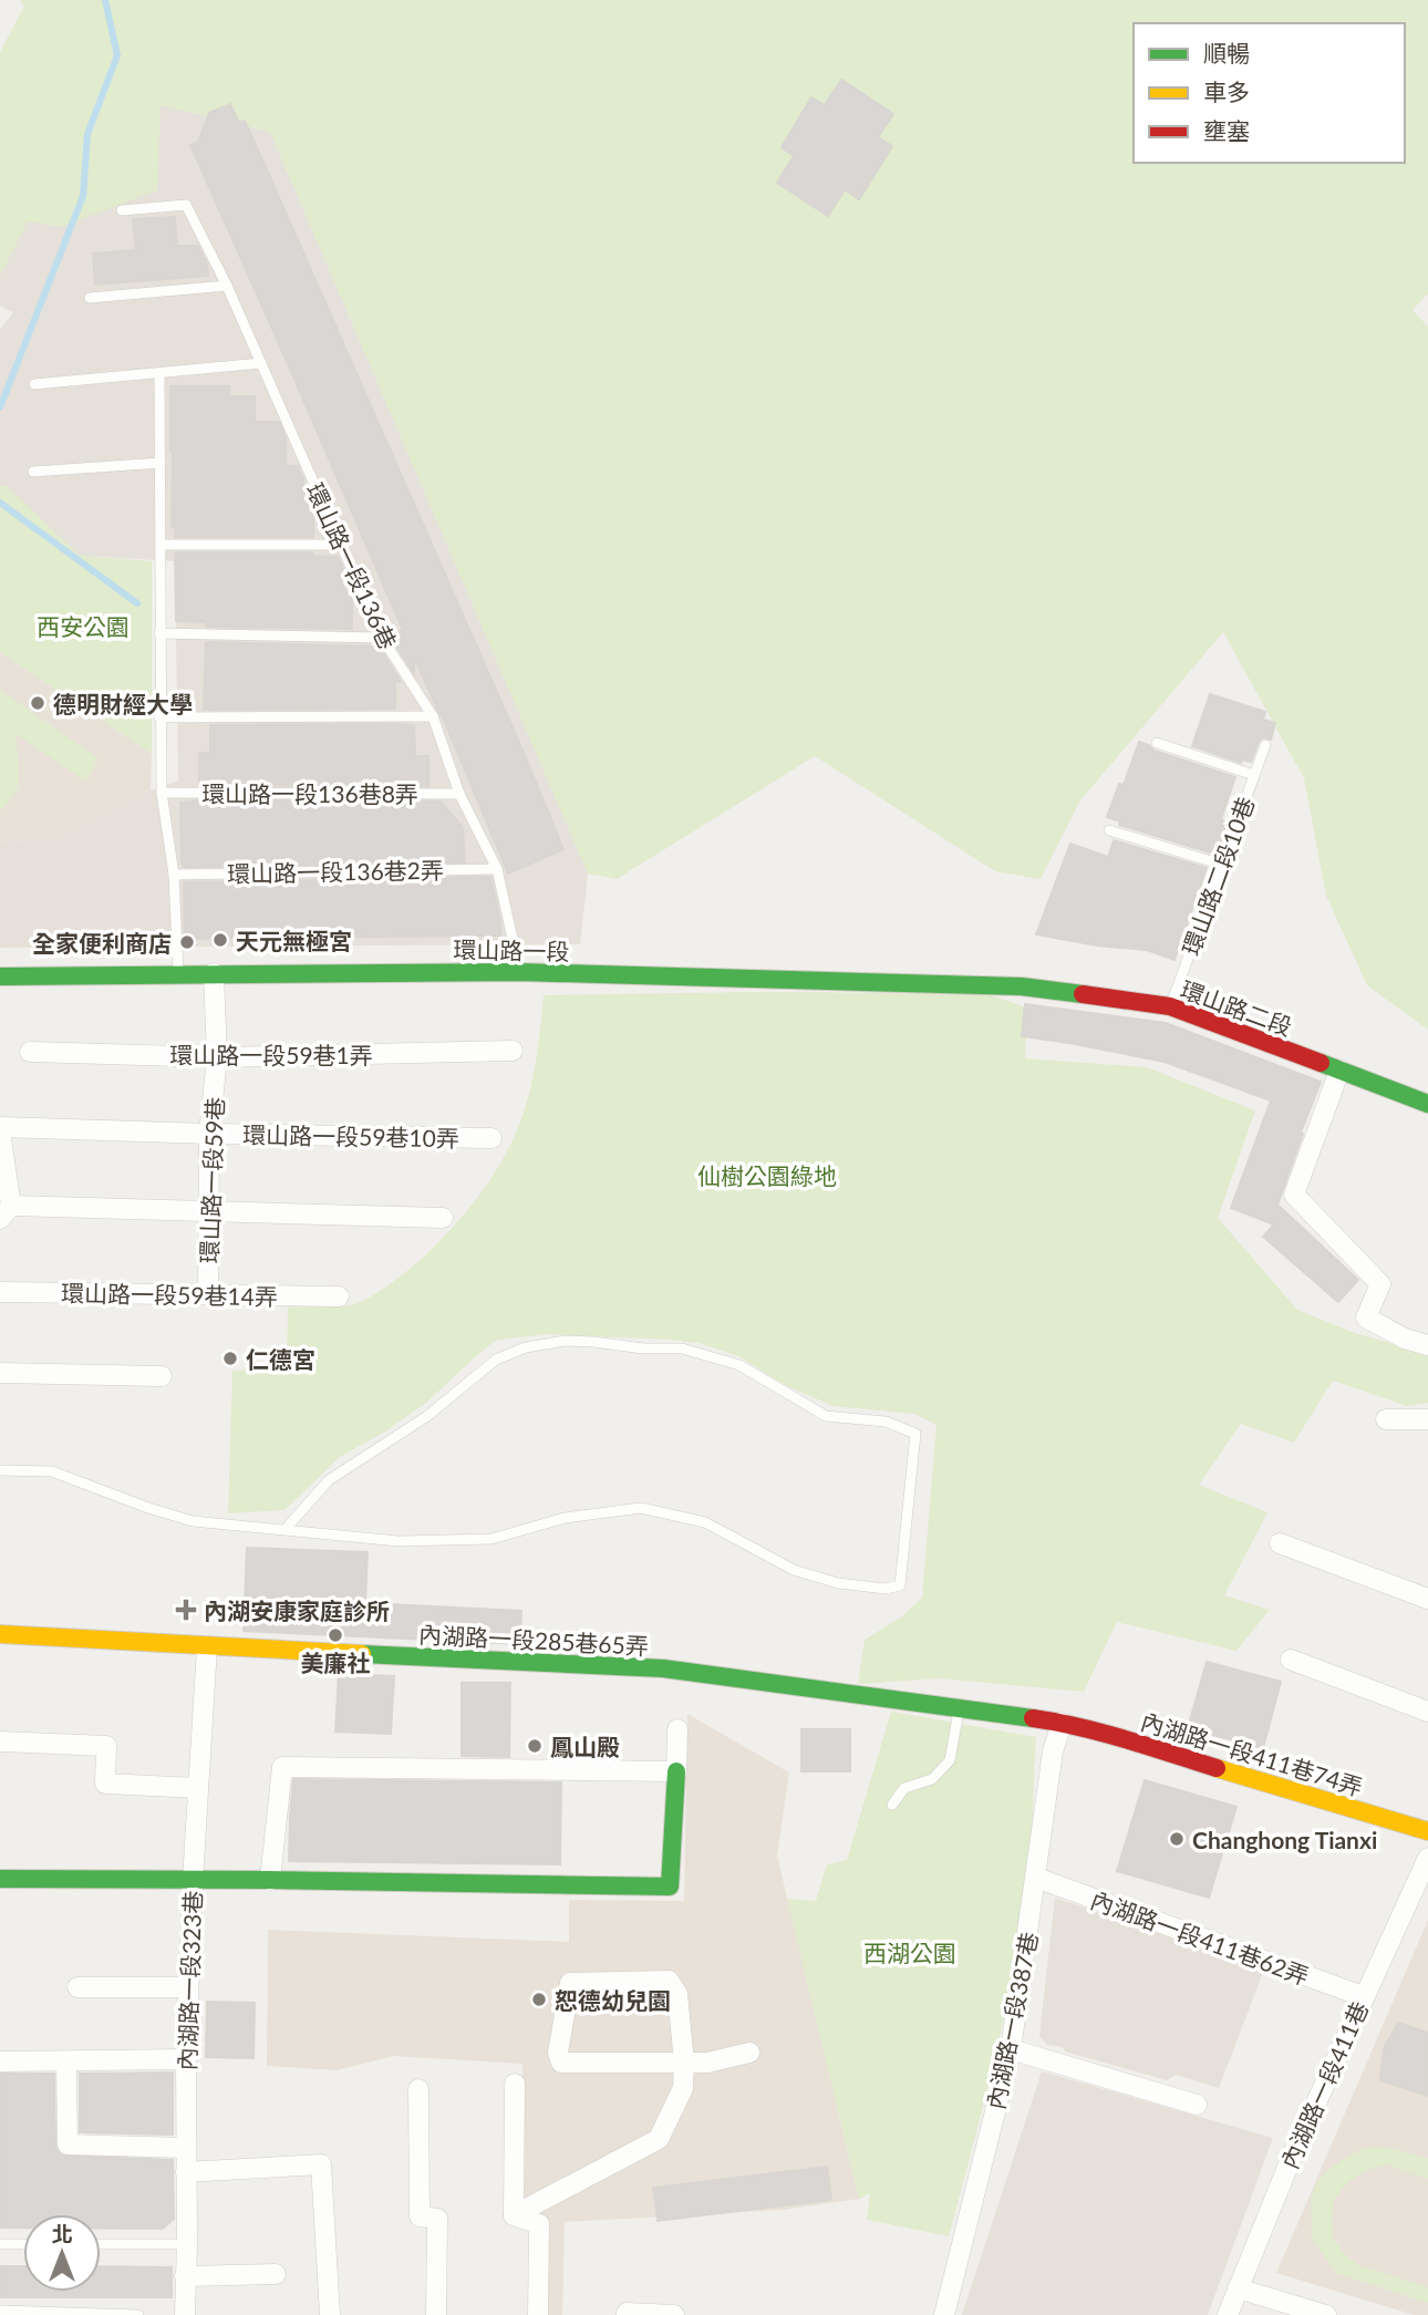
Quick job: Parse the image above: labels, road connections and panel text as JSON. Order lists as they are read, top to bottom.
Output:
{
  "streets": {
    "street": [
      "環山路一段",
      "環山路二段",
      "環山路一段59巷1弄",
      "環山路一段59巷10弄",
      "環山路一段59巷",
      "環山路一段59巷14弄",
      "內湖路一段285巷65弄",
      "內湖路一段411巷74弄",
      "內湖路一段411巷62弄",
      "內湖路一段323巷",
      "內湖路一段387巷",
      "內湖路一段411巷"
    ],
    "lane": [
      "環山路一段136巷",
      "環山路一段136巷8弄",
      "環山路一段136巷2弄",
      "環山路二段10巷"
    ]
  },
  "crossings": [
    ["環山路一段136巷", "環山路一段136巷8弄"],
    ["環山路一段136巷", "環山路一段136巷2弄"],
    ["環山路一段136巷", "環山路一段"],
    ["環山路二段10巷", "環山路二段"],
    ["環山路一段", "環山路二段"],
    ["環山路一段", "環山路一段59巷"],
    ["環山路一段59巷1弄", "環山路一段59巷"],
    ["環山路一段59巷10弄", "環山路一段59巷"],
    ["環山路一段59巷", "環山路一段59巷14弄"],
    ["內湖路一段285巷65弄", "內湖路一段411巷74弄"],
    ["內湖路一段285巷65弄", "內湖路一段323巷"],
    ["內湖路一段285巷65弄", "內湖路一段387巷"],
    ["內湖路一段411巷74弄", "內湖路一段387巷"],
    ["內湖路一段411巷62弄", "內湖路一段387巷"],
    ["內湖路一段411巷62弄", "內湖路一段411巷"]
  ],
  "parks": ["西安公園", "仙樹公園綠地", "西湖公園"],
  "places": {
    "other": [
      "德明財經大學",
      "天元無極宮",
      "全家便利商店",
      "仁德宮",
      "美廉社",
      "鳳山殿",
      "Changhong Tianxi",
      "恕德幼兒園"
    ],
    "health": ["內湖安康家庭診所"]
  },
  "legend": ["順暢", "車多", "壅塞"],
  "north": "top"
}
